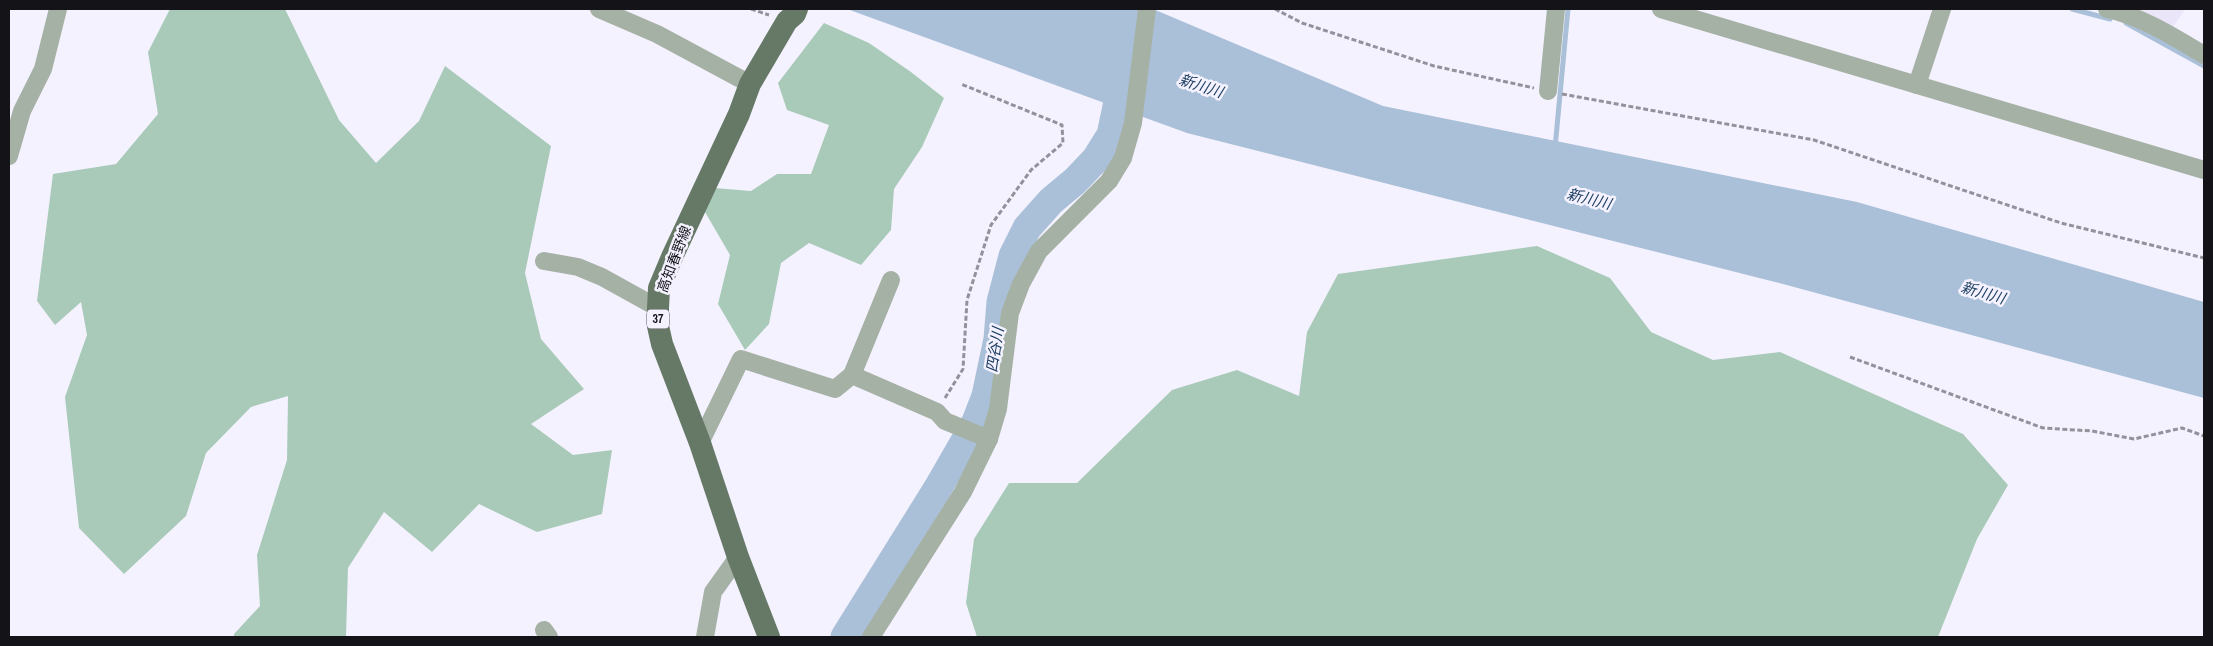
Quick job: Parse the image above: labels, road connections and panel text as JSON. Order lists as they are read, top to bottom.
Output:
{
  "streets": {
    "main road": ["高知春野線", "37"]
  },
  "water": ["新川川", "四谷川"]
}
